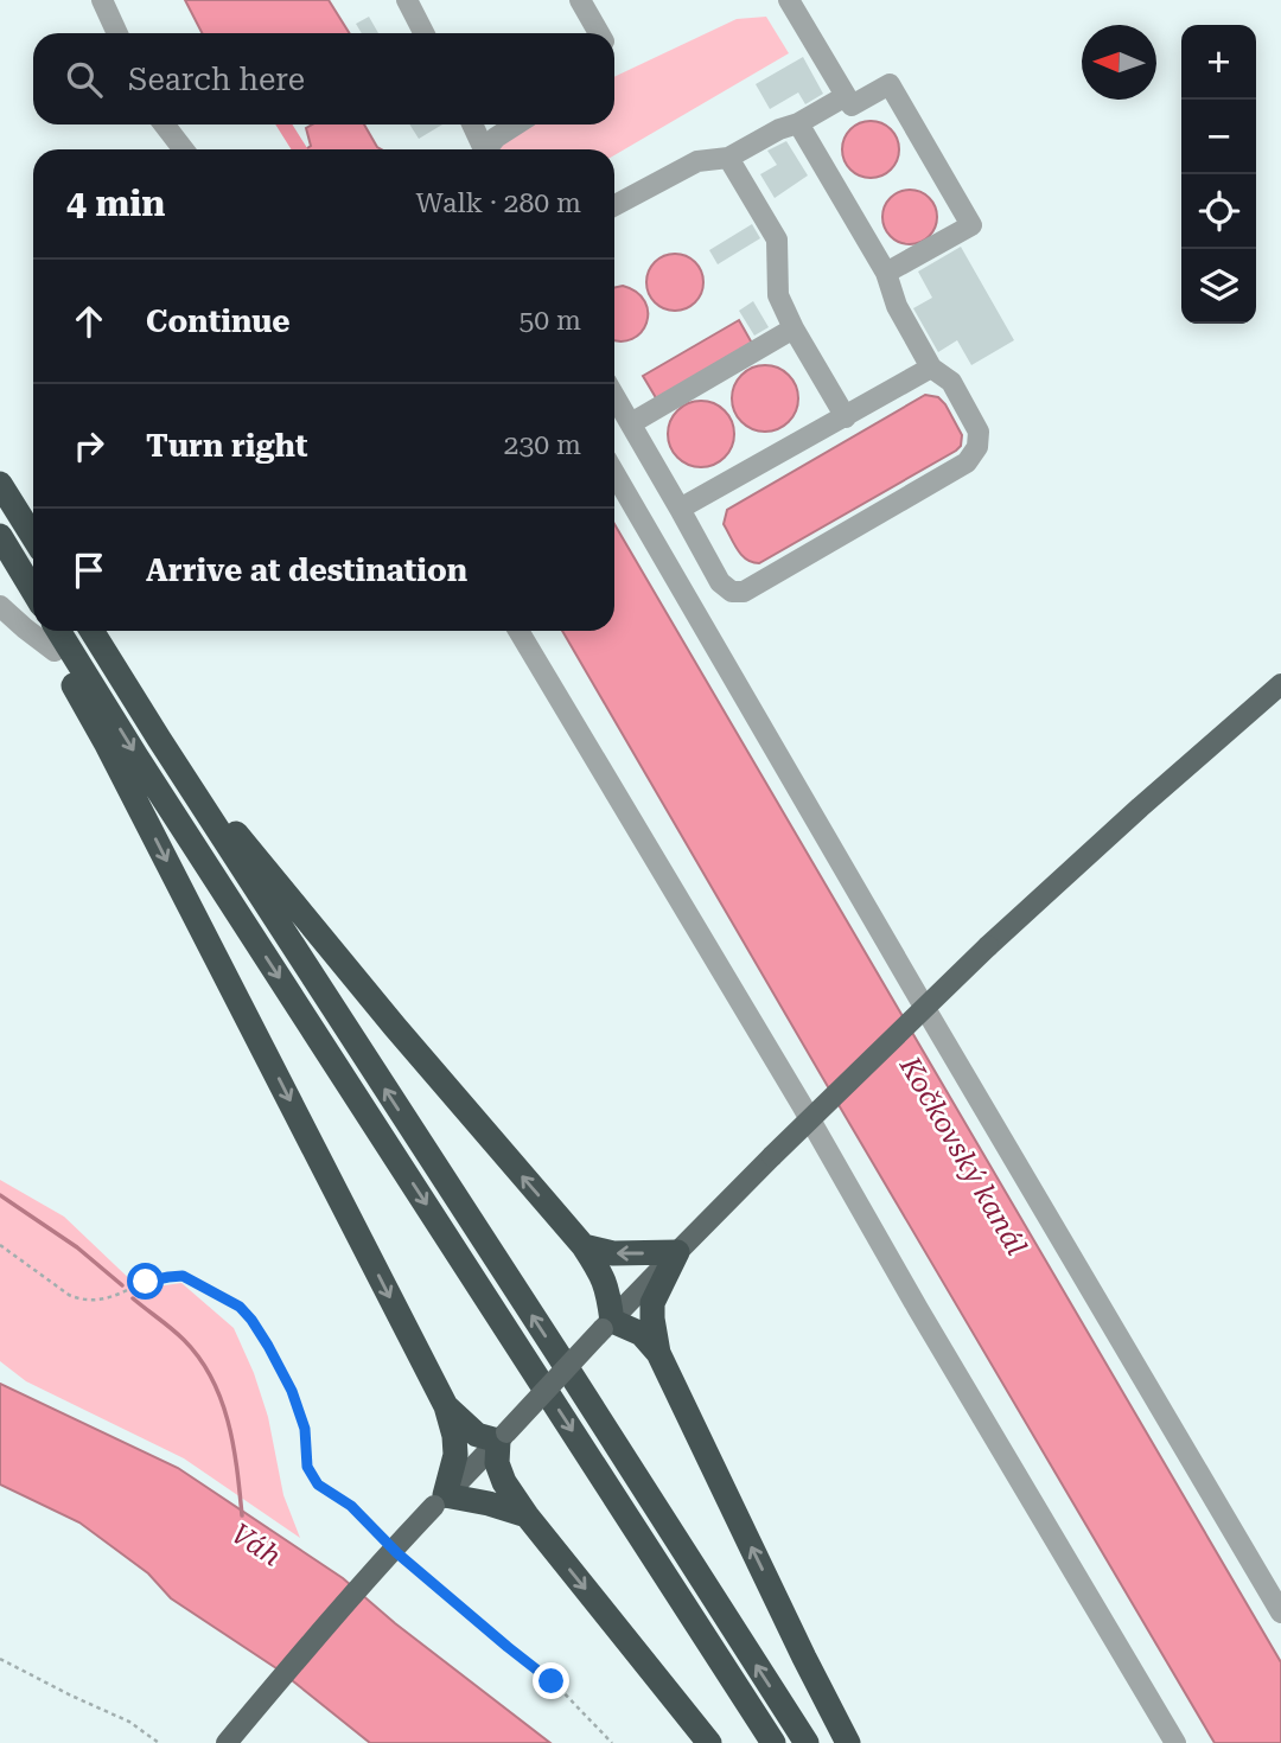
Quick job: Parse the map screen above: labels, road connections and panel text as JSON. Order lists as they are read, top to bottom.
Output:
{
  "water": ["Kočkovský kanál", "Váh"],
  "north": "left",
  "page": {
    "map_buttons": ["+", "−"],
    "search": "Search here",
    "heading": ["4 min", "Walk · 280 m"],
    "list": [
      ["Continue", "50 m"],
      ["Turn right", "230 m"],
      "Arrive at destination"
    ]
  }
}
